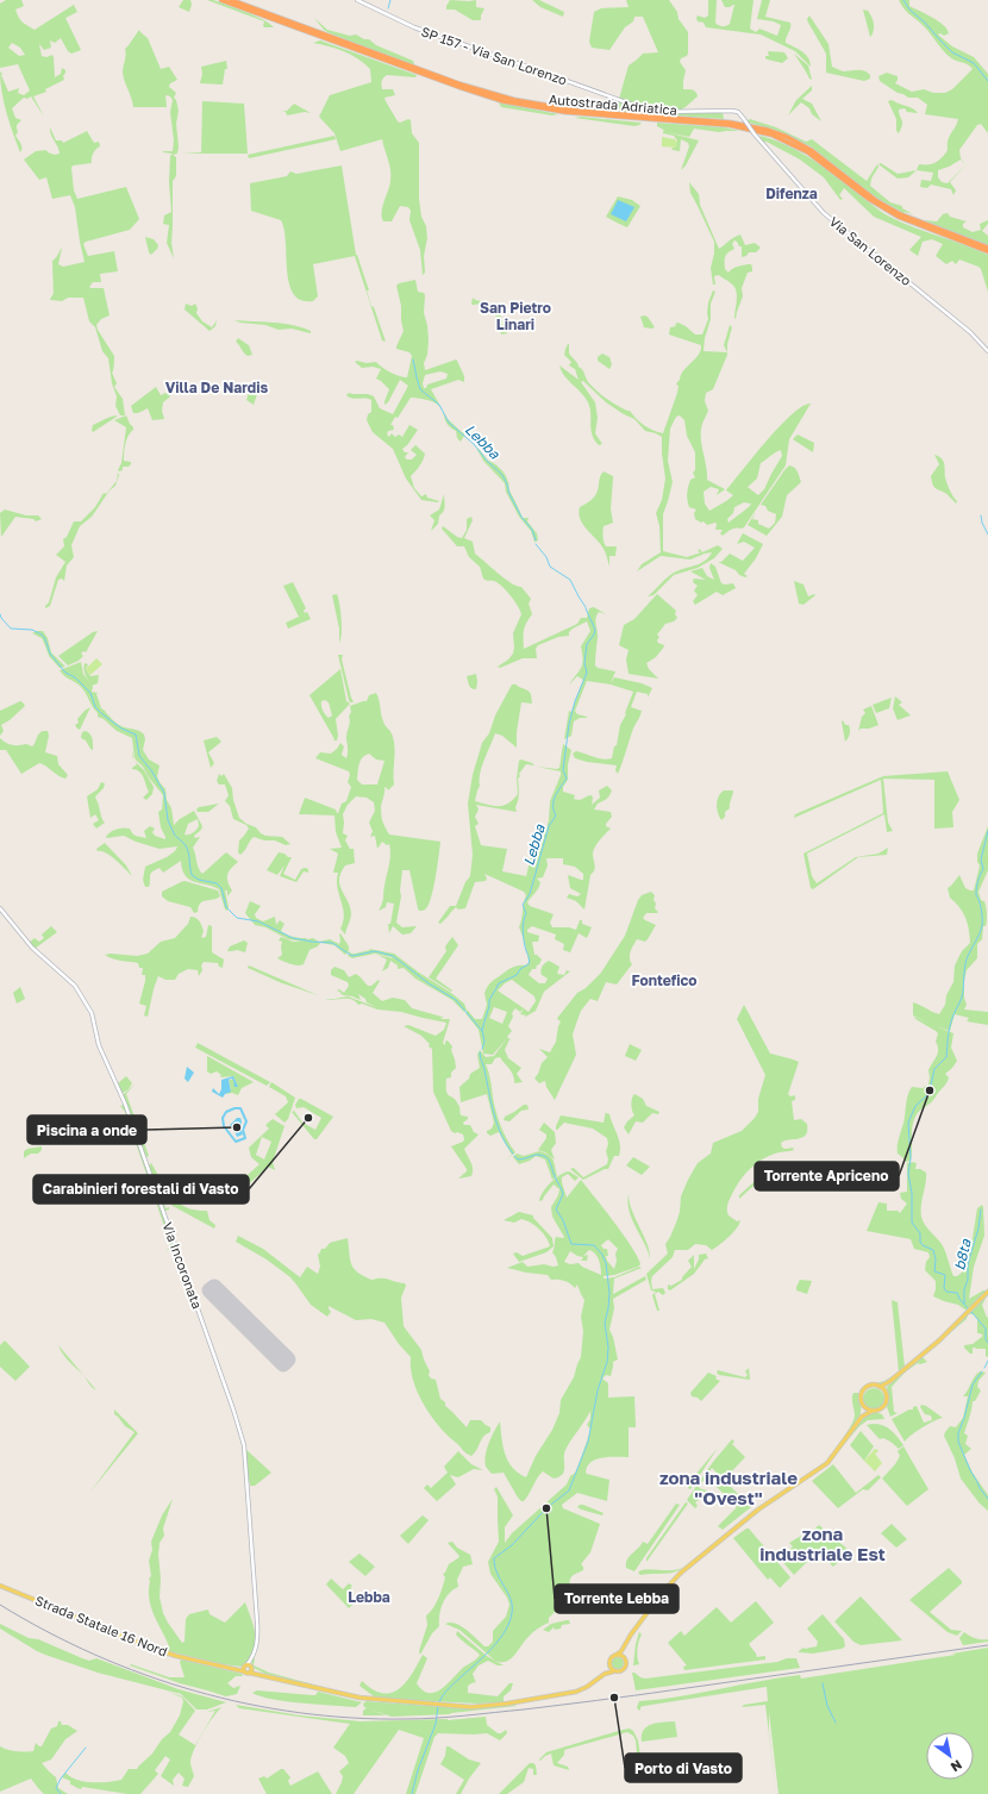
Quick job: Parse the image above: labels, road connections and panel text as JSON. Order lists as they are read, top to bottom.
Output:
{
  "streets": {
    "highway": ["Autostrada Adriatica"],
    "main road": [
      "SP 157 - Via San Lorenzo",
      "Via San Lorenzo",
      "Via Incoronata",
      "Strada Statale 16 Nord"
    ]
  },
  "crossings": [
    ["SP 157 - Via San Lorenzo", "Via San Lorenzo"],
    ["Via Incoronata", "Strada Statale 16 Nord"]
  ],
  "districts": [
    "Difenza",
    "San Pietro Linari",
    "Villa De Nardis",
    "Fontefico",
    "zona industriale \"Ovest\"",
    "zona industriale Est",
    "Lebba"
  ],
  "water": ["Lebba", "b8ta"],
  "places": [
    "Torrente Apriceno",
    "Carabinieri forestali di Vasto",
    "Piscina a onde",
    "Torrente Lebba",
    "Porto di Vasto"
  ],
  "north": "bottom right"
}
